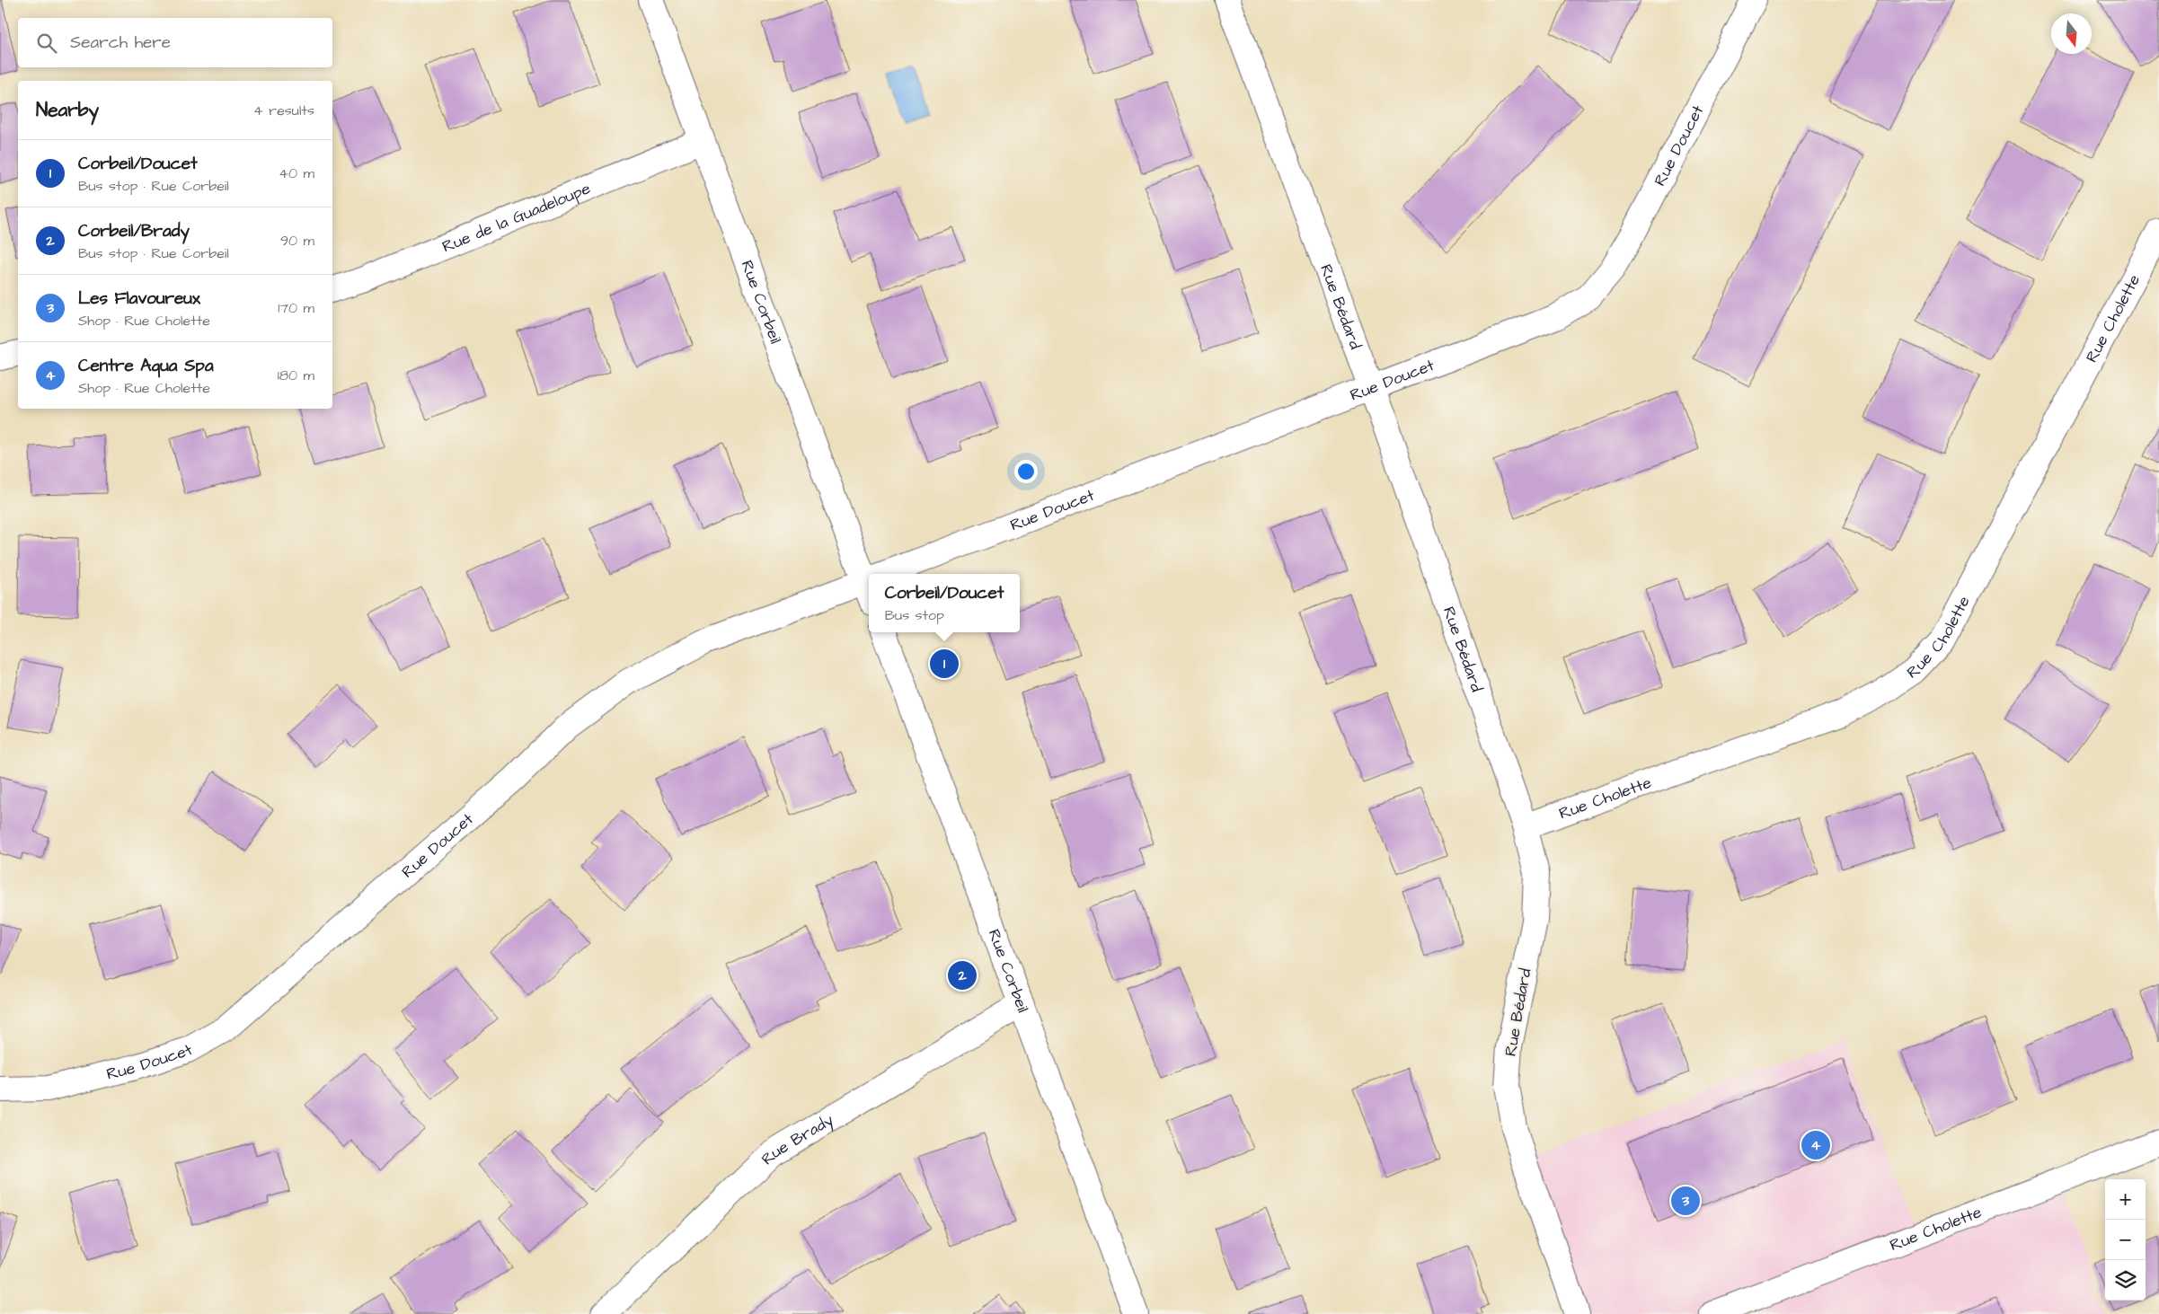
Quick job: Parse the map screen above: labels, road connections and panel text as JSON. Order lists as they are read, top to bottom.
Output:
{
  "streets": {
    "street": [
      "Rue Doucet",
      "Rue de la Guadeloupe",
      "Rue Corbeil",
      "Rue Bédard",
      "Rue Cholette",
      "Rue Brady"
    ]
  },
  "crossings": [
    ["Rue Doucet", "Rue Bédard"],
    ["Rue de la Guadeloupe", "Rue Corbeil"],
    ["Rue Corbeil", "Rue Brady"],
    ["Rue Bédard", "Rue Cholette"]
  ],
  "north": "bottom",
  "page": {
    "search": "Search here",
    "heading": ["Nearby", "4 results"],
    "list": [
      {
        "mark": "1",
        "name": "Corbeil/Doucet",
        "note": "Bus stop · Rue Corbeil",
        "value": "40 m"
      },
      {
        "mark": "2",
        "name": "Corbeil/Brady",
        "note": "Bus stop · Rue Corbeil",
        "value": "90 m"
      },
      {
        "mark": "3",
        "name": "Les Flavoureux",
        "note": "Shop · Rue Cholette",
        "value": "170 m"
      },
      {
        "mark": "4",
        "name": "Centre Aqua Spa",
        "note": "Shop · Rue Cholette",
        "value": "180 m"
      }
    ],
    "popup": ["Corbeil/Doucet", "Bus stop"],
    "pins": [
      "1",
      "2",
      "4",
      "3"
    ],
    "map_buttons": ["+", "−"]
  }
}
